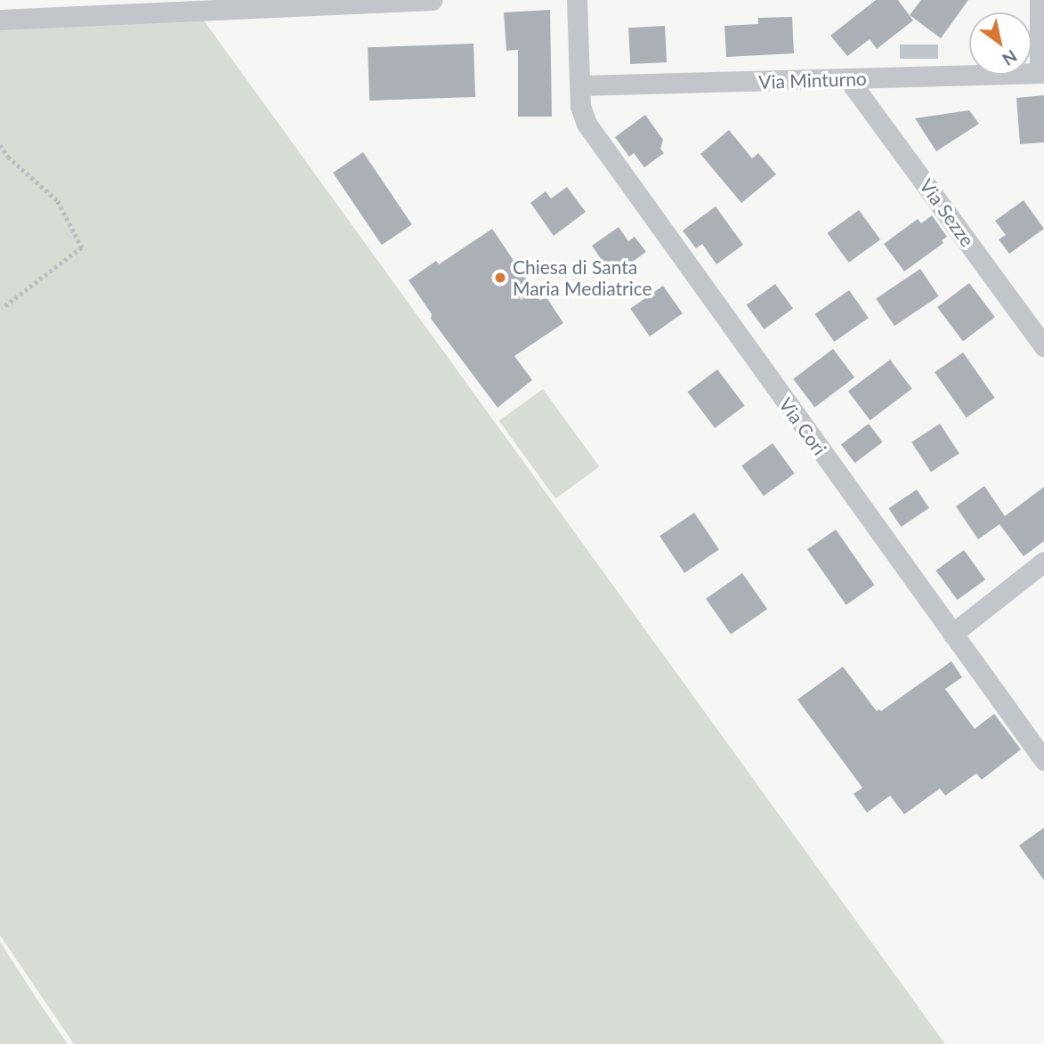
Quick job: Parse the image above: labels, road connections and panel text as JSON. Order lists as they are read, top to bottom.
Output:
{
  "streets": {
    "street": ["Via Minturno", "Via Sezze", "Via Cori"]
  },
  "crossings": [
    ["Via Minturno", "Via Sezze"],
    ["Via Minturno", "Via Cori"]
  ],
  "places": ["Chiesa di Santa Maria Mediatrice"],
  "north": "bottom right"
}
